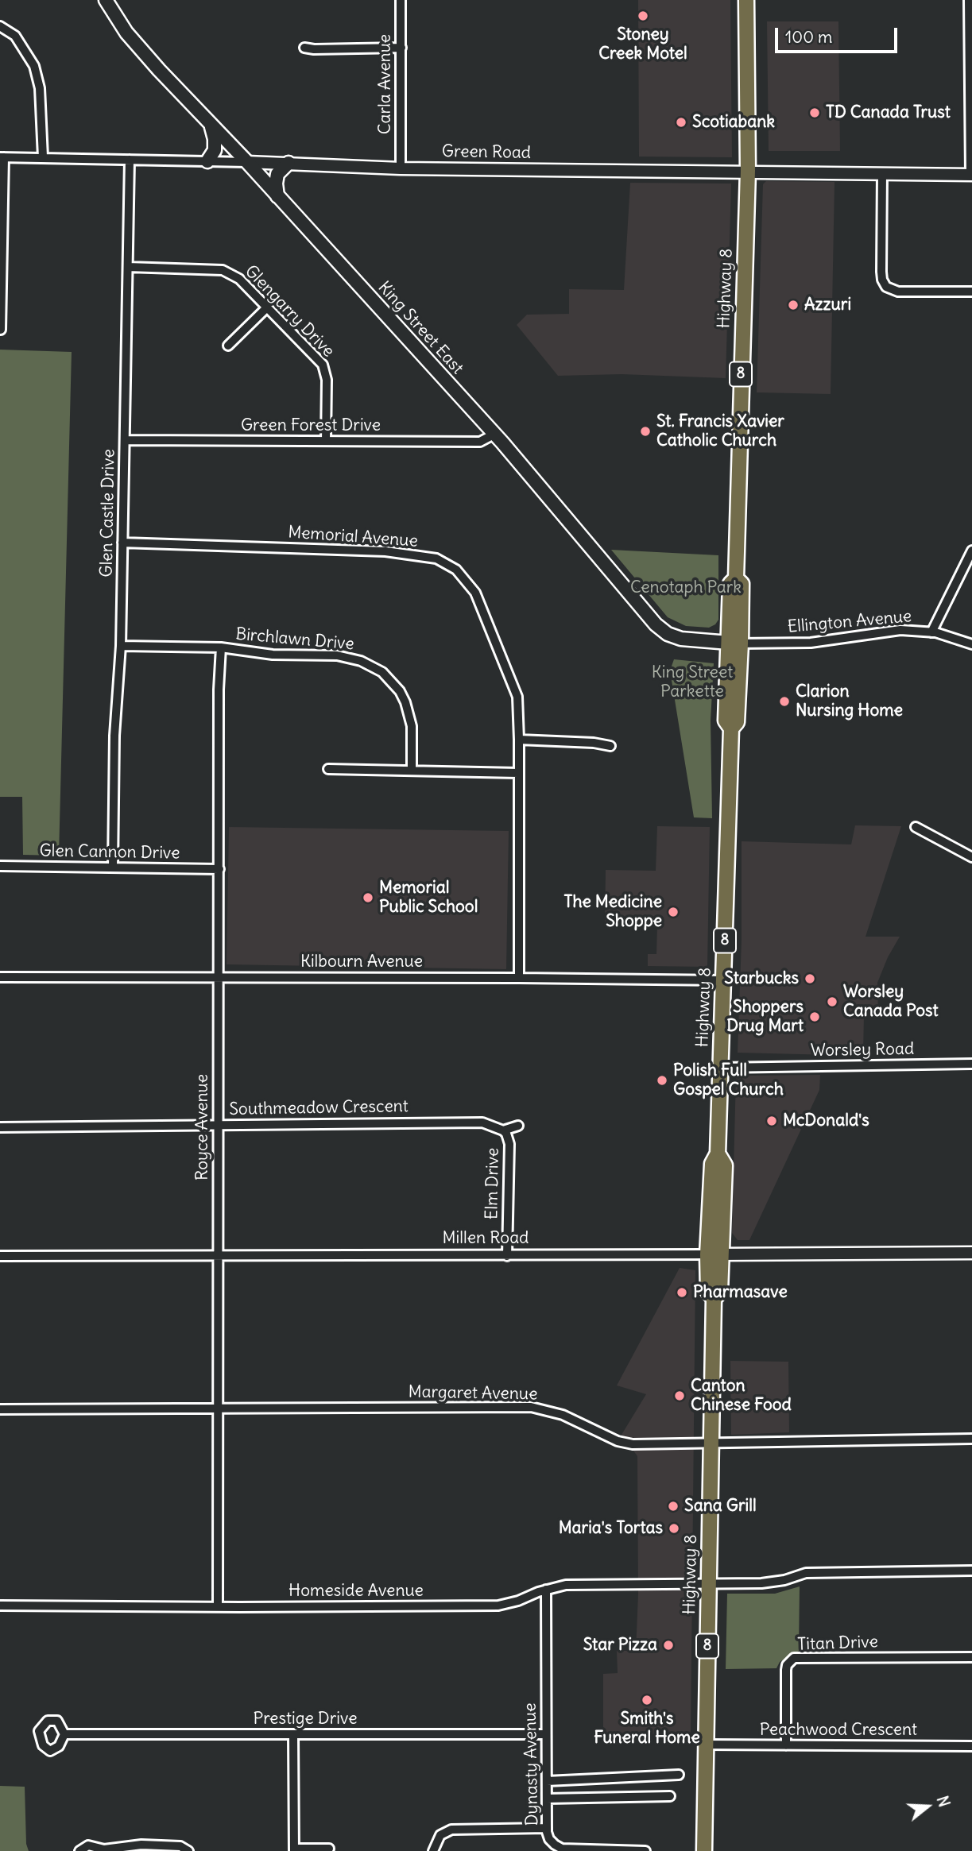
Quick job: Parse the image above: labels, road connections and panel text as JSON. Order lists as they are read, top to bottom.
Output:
{
  "streets": {
    "main road": ["Highway 8", "King Street East", "8"],
    "street": [
      "Carla Avenue",
      "Green Road",
      "Glengarry Drive",
      "Green Forest Drive",
      "Glen Castle Drive",
      "Memorial Avenue",
      "Ellington Avenue",
      "Birchlawn Drive",
      "Glen Cannon Drive",
      "Kilbourn Avenue",
      "Worsley Road",
      "Southmeadow Crescent",
      "Royce Avenue",
      "Elm Drive",
      "Millen Road",
      "Margaret Avenue",
      "Homeside Avenue",
      "Titan Drive",
      "Prestige Drive",
      "Peachwood Crescent",
      "Dynasty Avenue"
    ]
  },
  "crossings": [
    ["Carla Avenue", "Green Road"],
    ["Green Road", "Highway 8"],
    ["Green Road", "King Street East"],
    ["Green Road", "Glen Castle Drive"],
    ["Highway 8", "King Street East"],
    ["Highway 8", "Ellington Avenue"],
    ["Highway 8", "Kilbourn Avenue"],
    ["Highway 8", "Worsley Road"],
    ["Highway 8", "Millen Road"],
    ["Highway 8", "Margaret Avenue"],
    ["Highway 8", "Homeside Avenue"],
    ["Highway 8", "Peachwood Crescent"],
    ["Glengarry Drive", "Green Forest Drive"],
    ["Glengarry Drive", "Glen Castle Drive"],
    ["King Street East", "Green Forest Drive"],
    ["King Street East", "Ellington Avenue"],
    ["Green Forest Drive", "Glen Castle Drive"],
    ["Glen Castle Drive", "Memorial Avenue"],
    ["Glen Castle Drive", "Birchlawn Drive"],
    ["Glen Castle Drive", "Glen Cannon Drive"],
    ["Memorial Avenue", "Kilbourn Avenue"],
    ["Birchlawn Drive", "Royce Avenue"],
    ["Glen Cannon Drive", "Royce Avenue"],
    ["Kilbourn Avenue", "Royce Avenue"],
    ["Southmeadow Crescent", "Royce Avenue"],
    ["Southmeadow Crescent", "Elm Drive"],
    ["Royce Avenue", "Millen Road"],
    ["Royce Avenue", "Margaret Avenue"],
    ["Royce Avenue", "Homeside Avenue"],
    ["Elm Drive", "Millen Road"],
    ["Homeside Avenue", "Dynasty Avenue"],
    ["Titan Drive", "Peachwood Crescent"],
    ["Prestige Drive", "Dynasty Avenue"]
  ],
  "parks": ["Cenotaph Park", "King Street Parkette"],
  "places": [
    "Stoney Creek Motel",
    "TD Canada Trust",
    "Scotiabank",
    "Azzuri",
    "St. Francis Xavier Catholic Church",
    "Clarion Nursing Home",
    "Memorial Public School",
    "The Medicine Shoppe",
    "Starbucks",
    "Worsley Canada Post",
    "Shoppers Drug Mart",
    "Polish Full Gospel Church",
    "McDonald's",
    "Pharmasave",
    "Canton Chinese Food",
    "Sana Grill",
    "Maria's Tortas",
    "Star Pizza",
    "Smith's Funeral Home"
  ],
  "scale_bar": "100 m",
  "north": "right"
}
